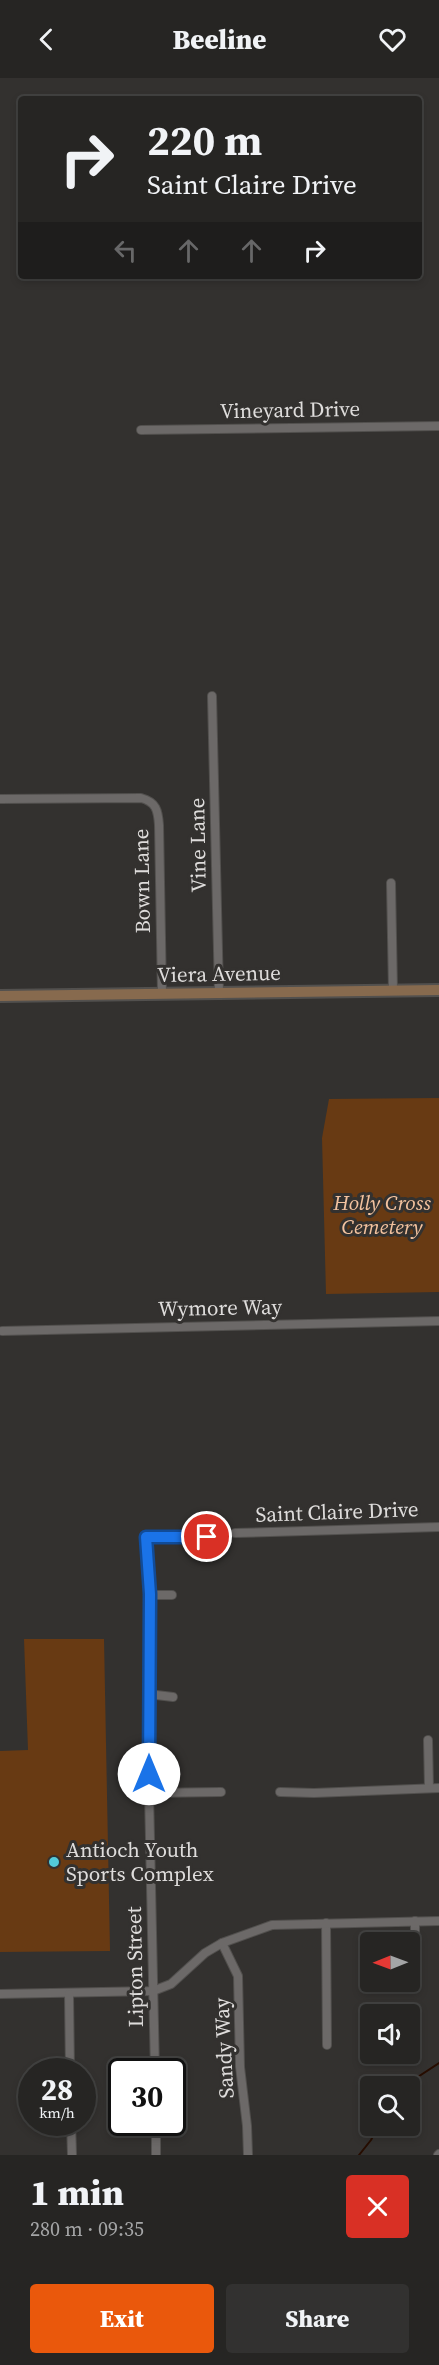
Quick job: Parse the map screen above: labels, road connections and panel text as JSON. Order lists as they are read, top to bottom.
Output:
{
  "streets": {
    "street": [
      "Vineyard Drive",
      "Vine Lane",
      "Bown Lane",
      "Viera Avenue",
      "Wymore Way",
      "Saint Claire Drive",
      "Lipton Street",
      "Sandy Way"
    ]
  },
  "crossings": [
    ["Vine Lane", "Viera Avenue"],
    ["Bown Lane", "Viera Avenue"]
  ],
  "parks": ["Holly Cross Cemetery"],
  "places": ["Antioch Youth Sports Complex"],
  "north": "left",
  "page": {
    "header": "Beeline",
    "turn": ["220 m", "Saint Claire Drive"],
    "speed": "28 km/h",
    "limit": "30",
    "heading": ["1 min", "280 m · 09:35"],
    "buttons": ["Exit", "Share"]
  }
}
